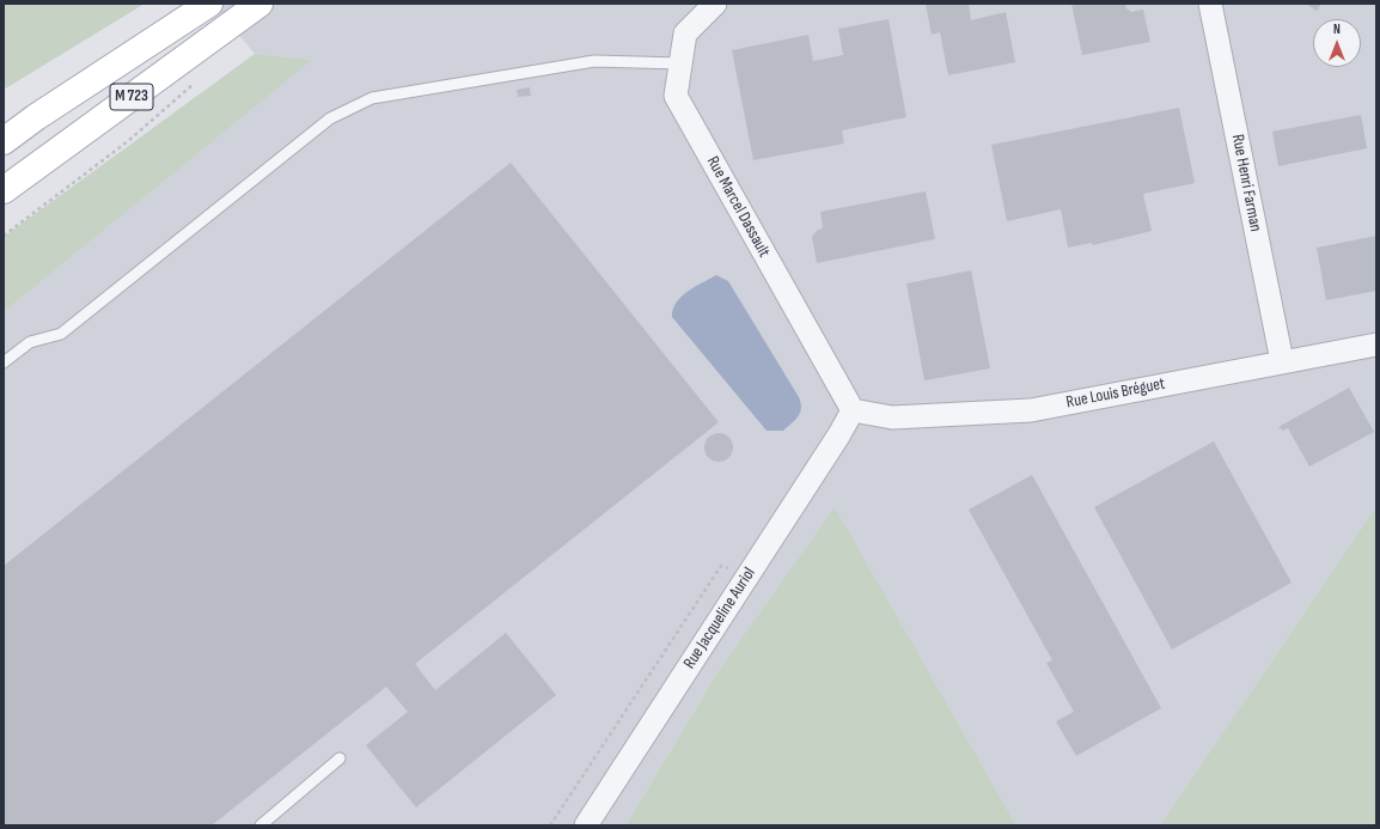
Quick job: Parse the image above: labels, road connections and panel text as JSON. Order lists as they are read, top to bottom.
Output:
{
  "streets": {
    "main road": ["M 723"],
    "street": [
      "Rue Henri Farman",
      "Rue Marcel Dassault",
      "Rue Louis Bréguet",
      "Rue Jacqueline Auriol"
    ]
  },
  "crossings": [
    ["Rue Henri Farman", "Rue Louis Bréguet"],
    ["Rue Marcel Dassault", "Rue Louis Bréguet"],
    ["Rue Marcel Dassault", "Rue Jacqueline Auriol"],
    ["Rue Louis Bréguet", "Rue Jacqueline Auriol"]
  ],
  "north": "top"
}
